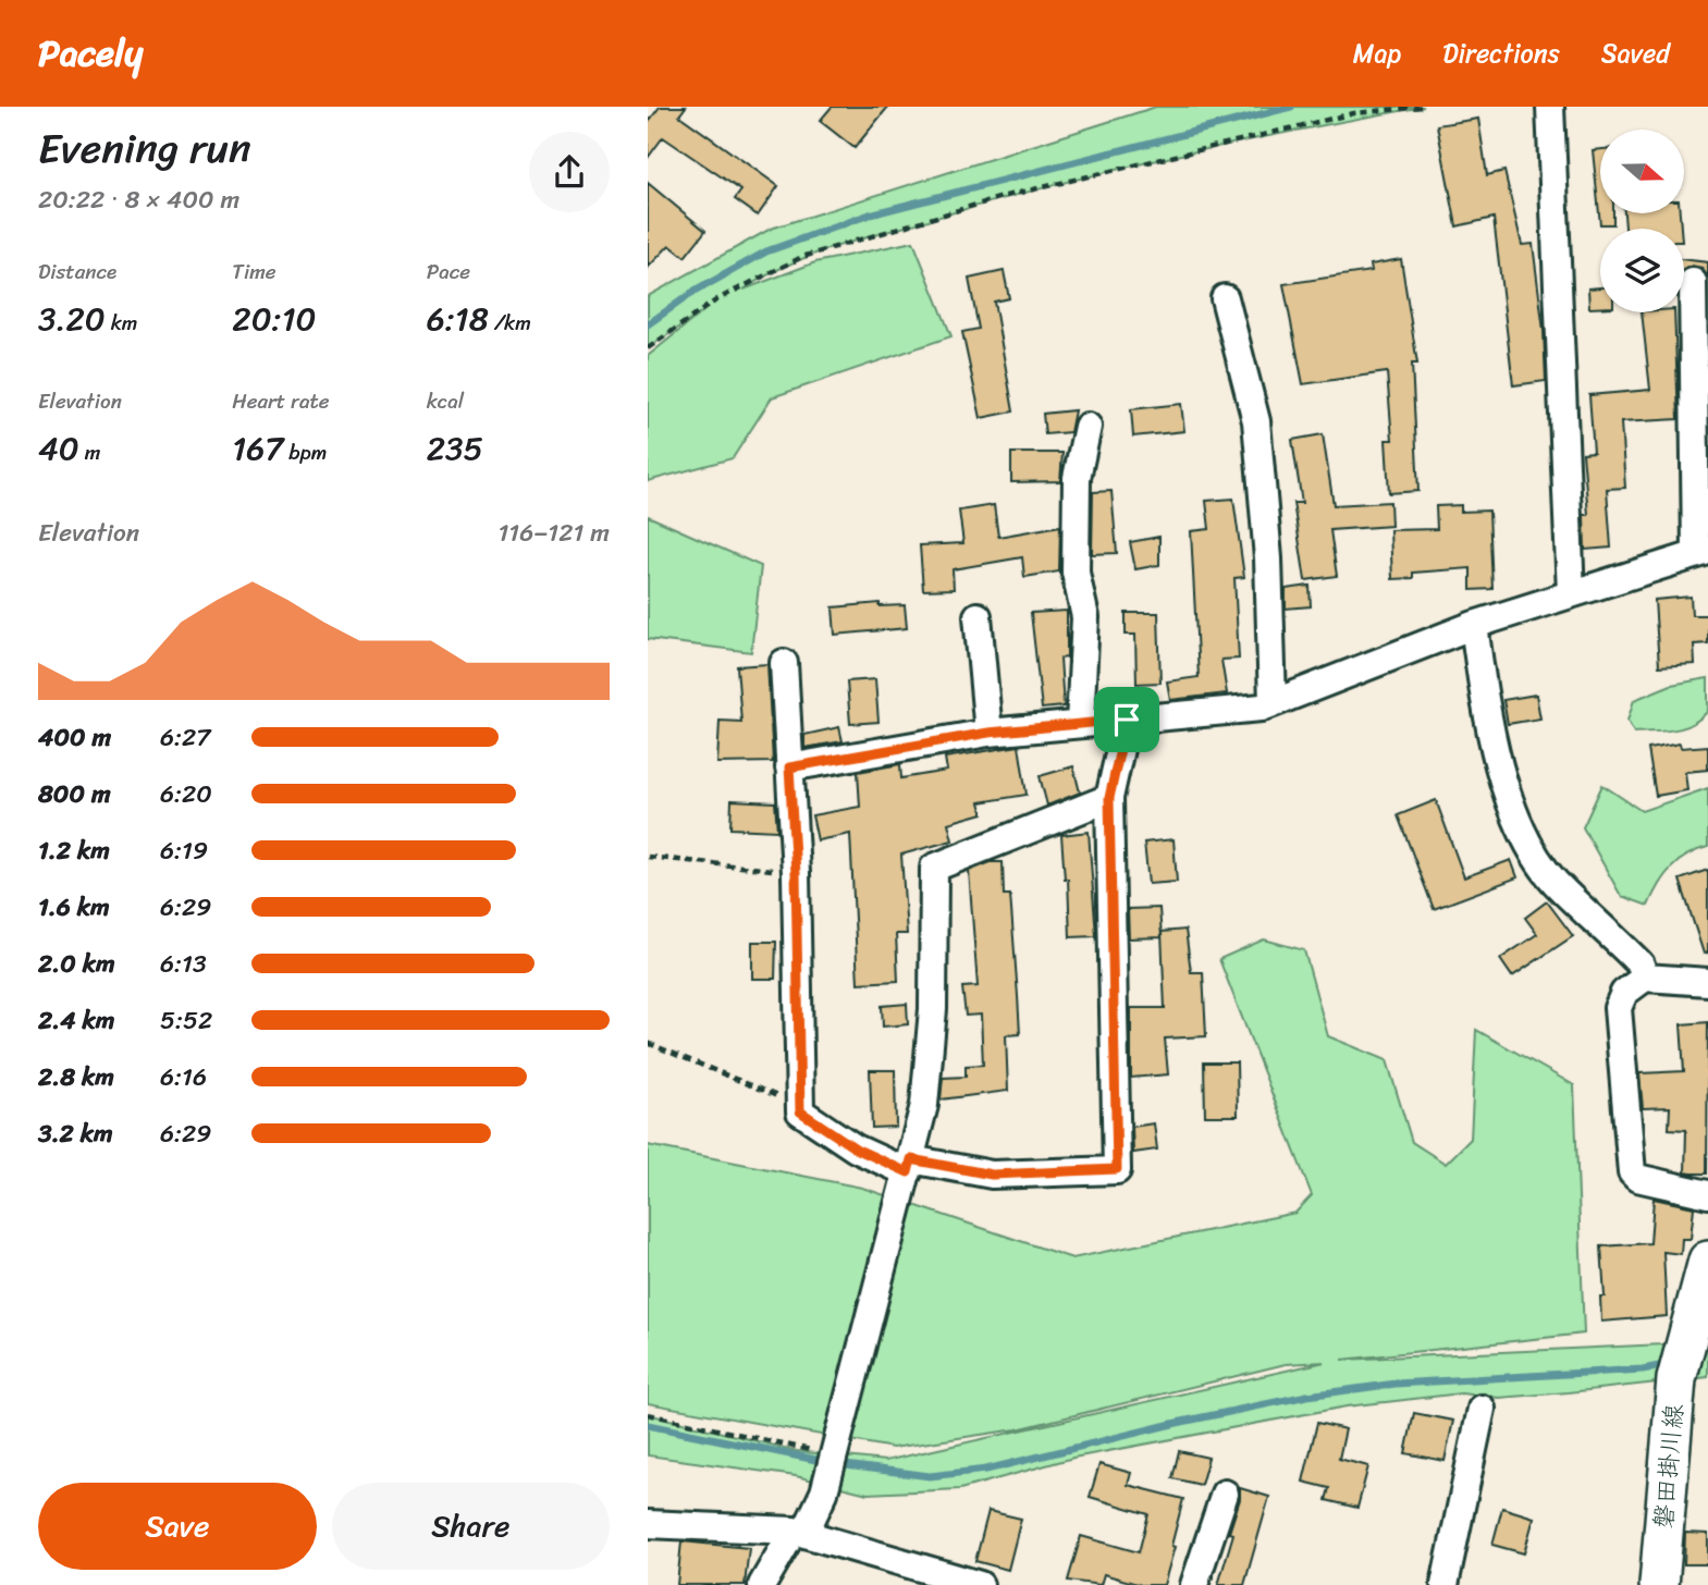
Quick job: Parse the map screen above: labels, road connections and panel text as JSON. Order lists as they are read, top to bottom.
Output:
{
  "streets": {
    "main road": ["磐田掛川線"]
  },
  "north": "right",
  "page": {
    "header": "Pacely",
    "nav": ["Map", "Directions", "Saved"],
    "heading": ["Evening run", "20:22 · 8 × 400 m"],
    "stats": [
      ["Distance", "3.20 km"],
      ["Time", "20:10"],
      ["Pace", "6:18 /km"],
      ["Elevation", "40 m"],
      ["Heart rate", "167 bpm"],
      ["kcal", "235"]
    ],
    "chart": ["Elevation", "116–121 m"],
    "list": [
      {
        "name": "400 m",
        "note": "6:27"
      },
      {
        "name": "800 m",
        "note": "6:20"
      },
      {
        "name": "1.2 km",
        "note": "6:19"
      },
      {
        "name": "1.6 km",
        "note": "6:29"
      },
      {
        "name": "2.0 km",
        "note": "6:13"
      },
      {
        "name": "2.4 km",
        "note": "5:52"
      },
      {
        "name": "2.8 km",
        "note": "6:16"
      },
      {
        "name": "3.2 km",
        "note": "6:29"
      }
    ],
    "buttons": ["Save", "Share"]
  }
}
